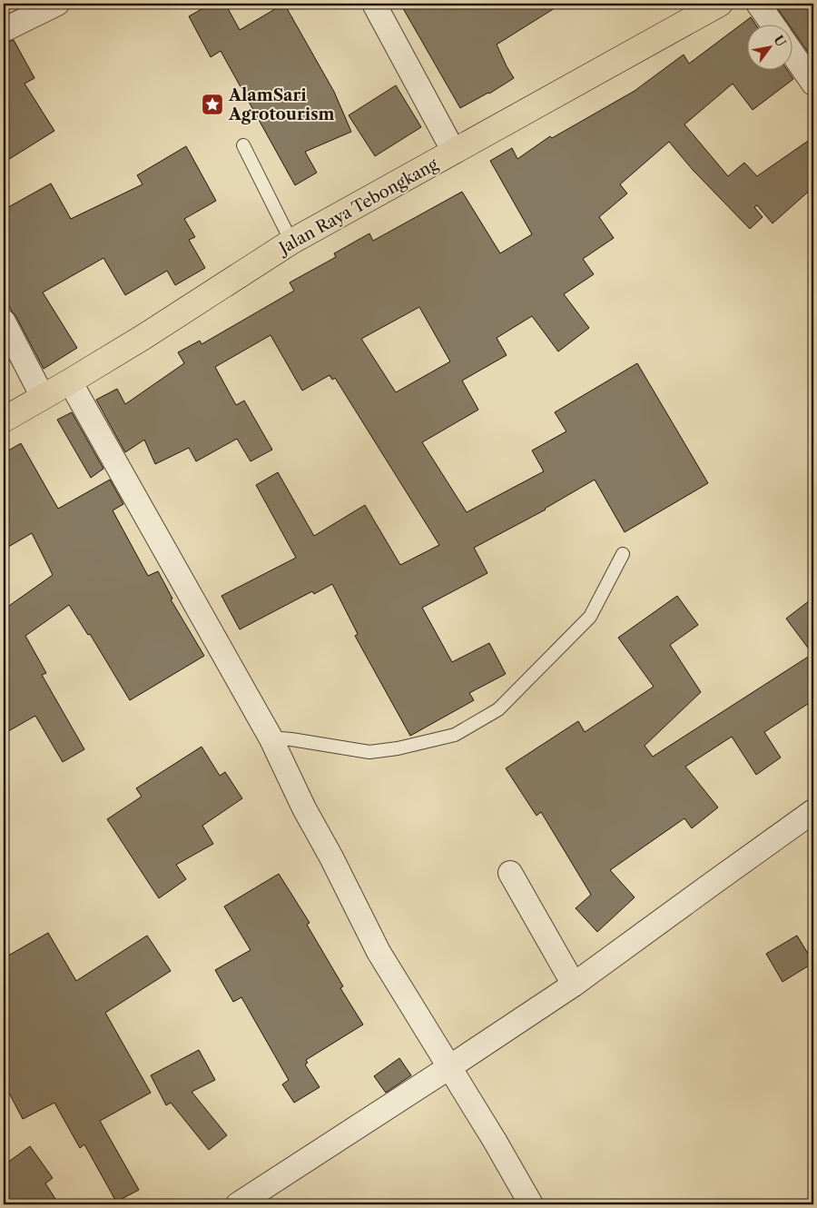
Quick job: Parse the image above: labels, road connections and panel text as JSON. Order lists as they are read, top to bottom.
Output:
{
  "streets": {
    "main road": ["Jalan Raya Tebongkang"]
  },
  "places": {
    "place": ["AlamSari Agrotourism"]
  },
  "north": "top right"
}
